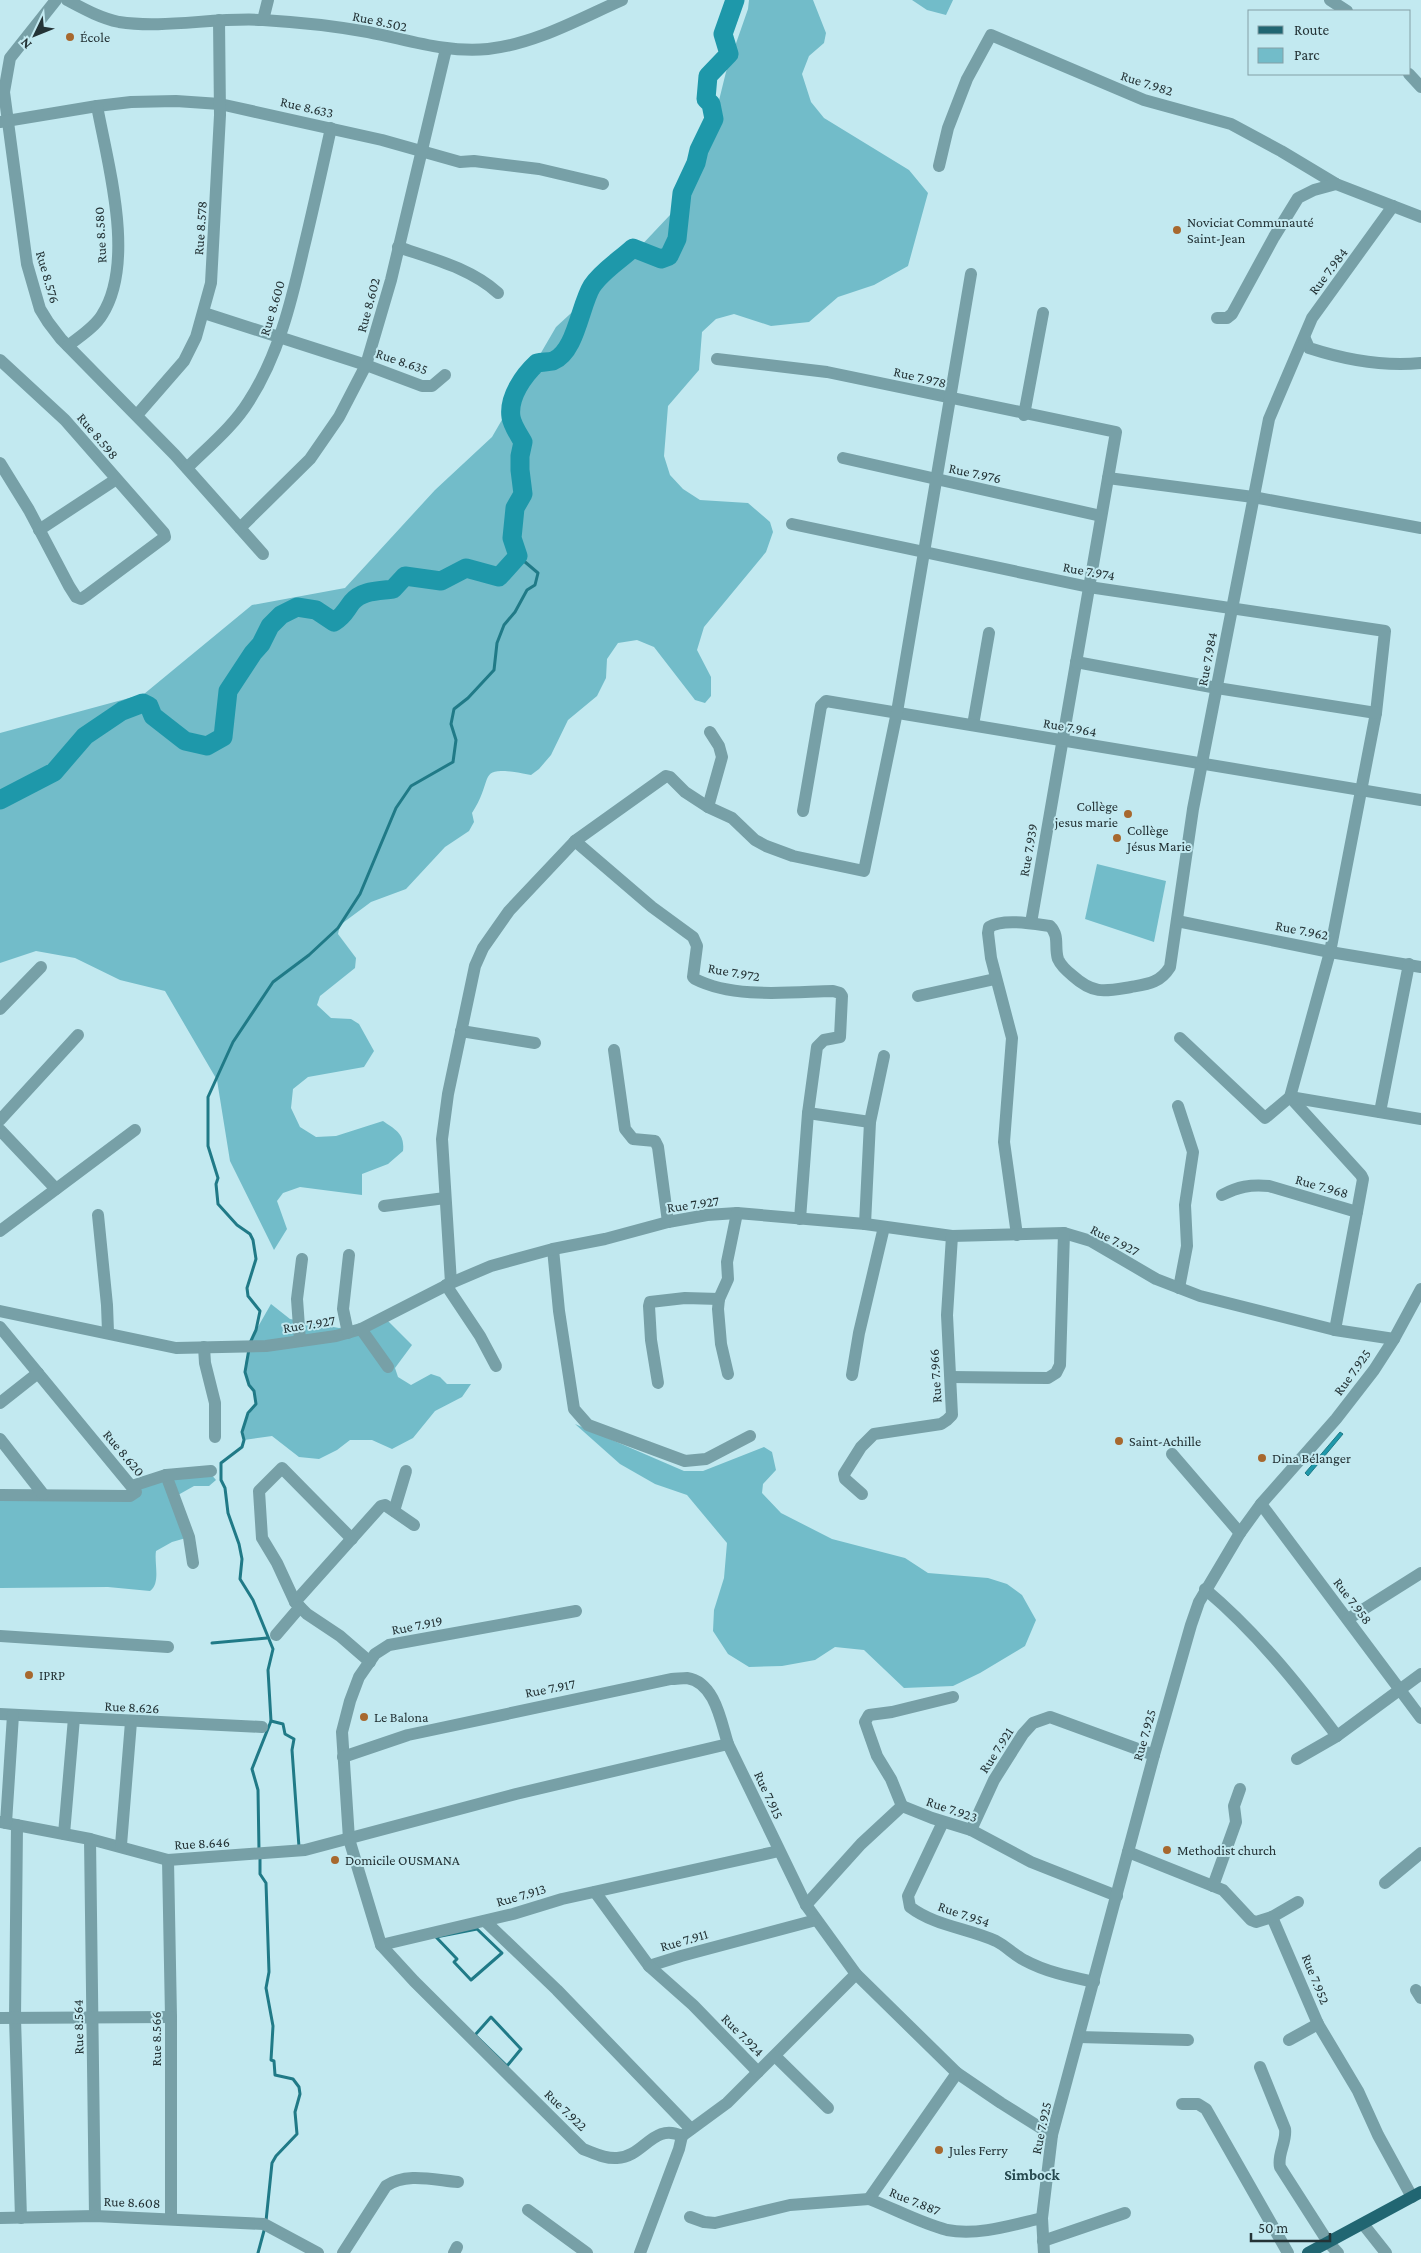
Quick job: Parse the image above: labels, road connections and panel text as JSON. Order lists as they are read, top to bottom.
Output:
{
  "streets": {
    "street": [
      "Rue 8.502",
      "Rue 7.982",
      "Rue 8.633",
      "Rue 8.578",
      "Rue 8.580",
      "Rue 7.984",
      "Rue 8.576",
      "Rue 8.602",
      "Rue 8.600",
      "Rue 8.635",
      "Rue 7.978",
      "Rue 8.598",
      "Rue 7.976",
      "Rue 7.974",
      "Rue 7.964",
      "Rue 7.939",
      "Rue 7.962",
      "Rue 7.972",
      "Rue 7.968",
      "Rue 7.927",
      "Rue 7.925",
      "Rue 7.966",
      "Rue 8.620",
      "Rue 7.958",
      "Rue 7.919",
      "Rue 7.917",
      "Rue 8.626",
      "Rue 7.921",
      "Rue 7.915",
      "Rue 7.923",
      "Rue 8.646",
      "Rue 7.913",
      "Rue 7.954",
      "Rue 7.911",
      "Rue 7.952",
      "Rue 8.564",
      "Rue 7.924",
      "Rue 8.566",
      "Rue 7.922",
      "Rue 7.887",
      "Rue 8.608"
    ]
  },
  "crossings": [
    ["Rue 8.502", "Rue 8.578"],
    ["Rue 8.502", "Rue 8.602"],
    ["Rue 7.982", "Rue 7.984"],
    ["Rue 8.633", "Rue 8.578"],
    ["Rue 8.633", "Rue 8.580"],
    ["Rue 8.633", "Rue 8.576"],
    ["Rue 8.633", "Rue 8.602"],
    ["Rue 8.633", "Rue 8.600"],
    ["Rue 8.578", "Rue 8.576"],
    ["Rue 8.578", "Rue 8.635"],
    ["Rue 8.580", "Rue 8.576"],
    ["Rue 7.984", "Rue 7.974"],
    ["Rue 7.984", "Rue 7.964"],
    ["Rue 7.984", "Rue 7.939"],
    ["Rue 7.984", "Rue 7.962"],
    ["Rue 8.576", "Rue 8.602"],
    ["Rue 8.576", "Rue 8.600"],
    ["Rue 8.602", "Rue 8.635"],
    ["Rue 8.600", "Rue 8.635"],
    ["Rue 7.978", "Rue 7.939"],
    ["Rue 7.976", "Rue 7.939"],
    ["Rue 7.974", "Rue 7.939"],
    ["Rue 7.964", "Rue 7.939"],
    ["Rue 7.968", "Rue 7.927"],
    ["Rue 7.927", "Rue 7.925"],
    ["Rue 7.927", "Rue 7.966"],
    ["Rue 7.925", "Rue 7.958"],
    ["Rue 7.925", "Rue 7.921"],
    ["Rue 7.925", "Rue 7.915"],
    ["Rue 7.925", "Rue 7.923"],
    ["Rue 7.925", "Rue 7.954"],
    ["Rue 7.925", "Rue 7.887"],
    ["Rue 7.919", "Rue 7.917"],
    ["Rue 7.919", "Rue 8.646"],
    ["Rue 7.917", "Rue 7.915"],
    ["Rue 7.921", "Rue 7.923"],
    ["Rue 7.915", "Rue 7.913"],
    ["Rue 7.915", "Rue 7.911"],
    ["Rue 7.915", "Rue 7.924"],
    ["Rue 7.915", "Rue 7.887"],
    ["Rue 7.923", "Rue 7.954"],
    ["Rue 8.646", "Rue 8.564"],
    ["Rue 8.646", "Rue 8.566"],
    ["Rue 7.913", "Rue 7.911"],
    ["Rue 7.913", "Rue 7.922"],
    ["Rue 7.911", "Rue 7.924"],
    ["Rue 8.564", "Rue 8.608"],
    ["Rue 8.566", "Rue 8.608"]
  ],
  "districts": ["Simbock"],
  "places": [
    "École",
    "Noviciat Communauté Saint-Jean",
    "Collège jesus marie",
    "Collège Jésus Marie",
    "Saint-Achille",
    "Dina Bélanger",
    "IPRP",
    "Le Balona",
    "Methodist church",
    "Domicile OUSMANA",
    "Jules Ferry"
  ],
  "legend": ["Route", "Parc"],
  "scale_bar": "50 m",
  "north": "bottom left"
}
